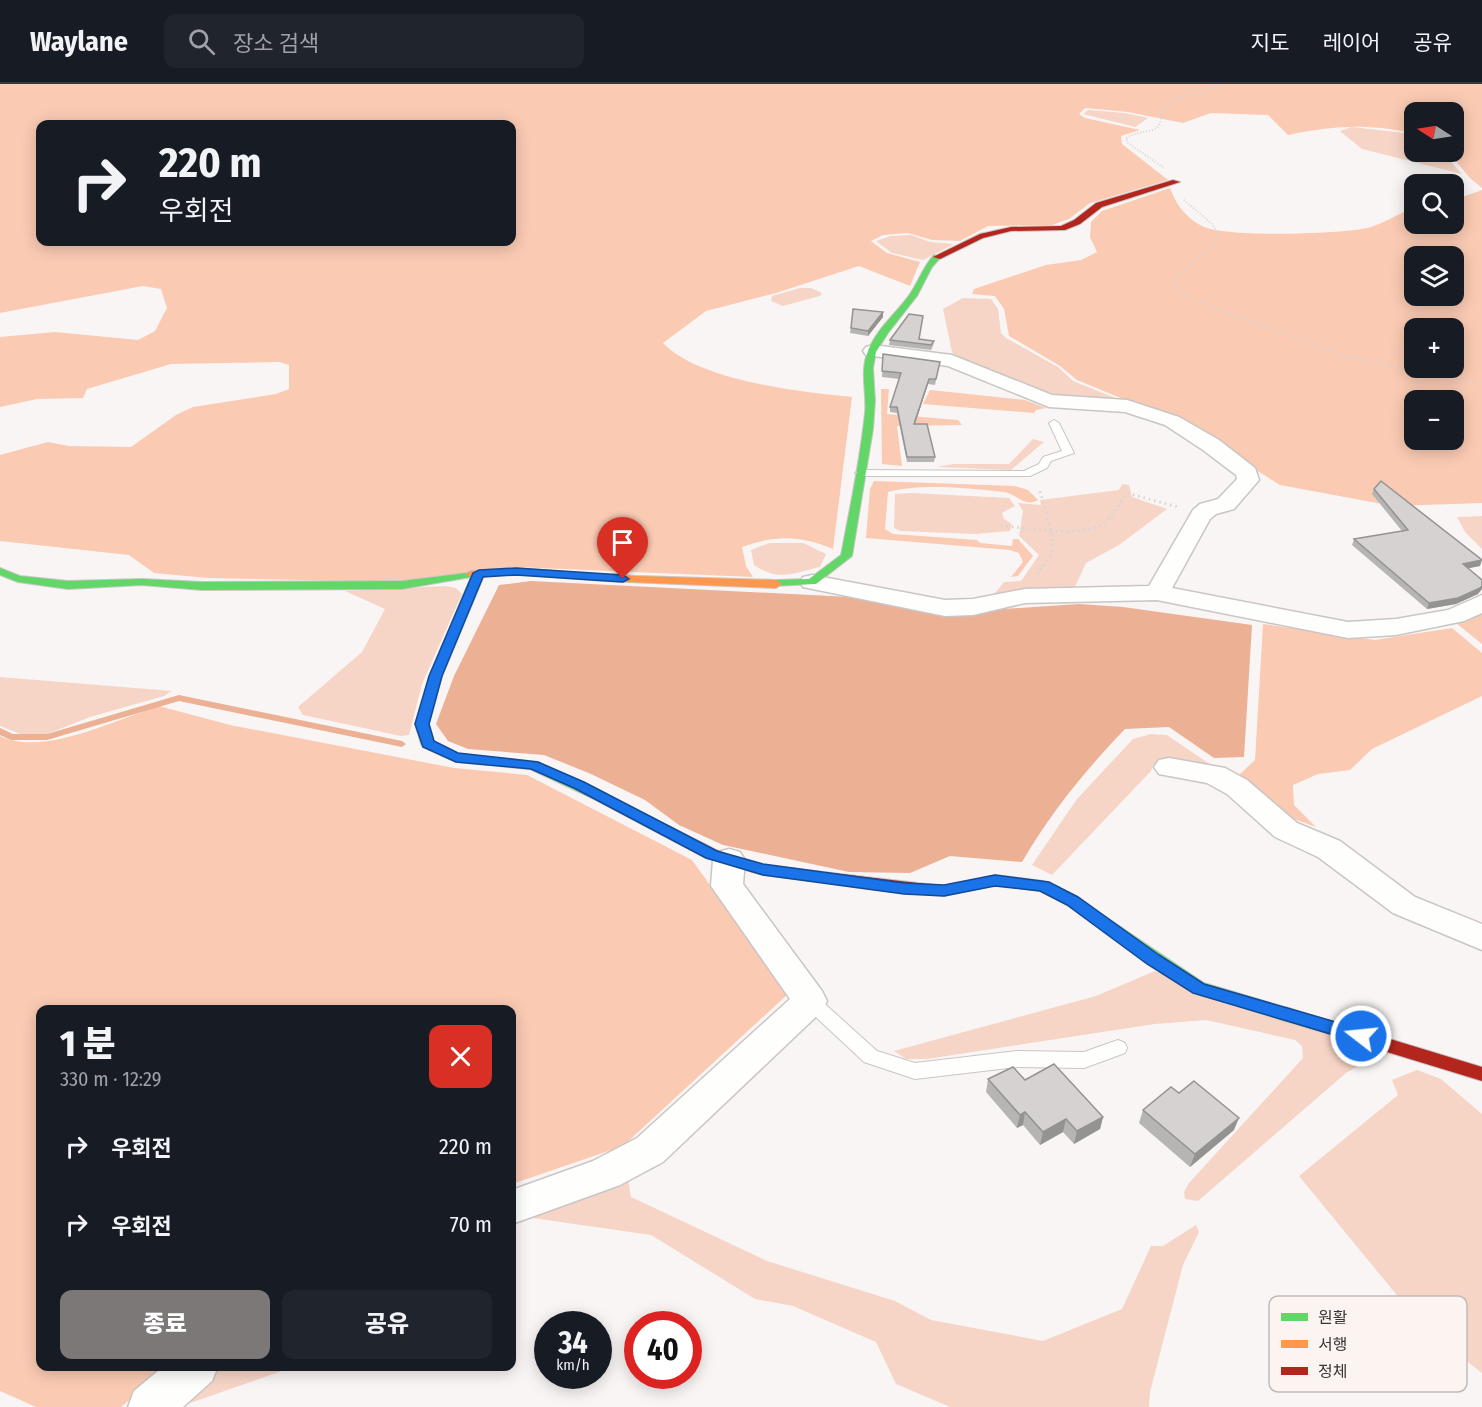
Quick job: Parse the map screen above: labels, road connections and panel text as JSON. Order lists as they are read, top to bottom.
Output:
{
  "legend": ["원활", "서행", "정체"],
  "north": "left",
  "page": {
    "header": "Waylane",
    "search": "장소 검색",
    "nav": ["지도", "레이어", "공유"],
    "map_buttons": ["+", "−"],
    "turn": ["220 m", "우회전"],
    "heading": ["1 분", "330 m · 12:29"],
    "list": [
      {
        "name": "우회전",
        "value": "220 m"
      },
      {
        "name": "우회전",
        "value": "70 m"
      }
    ],
    "buttons": ["종료", "공유"],
    "speed": "34 km/h",
    "limit": "40"
  }
}
